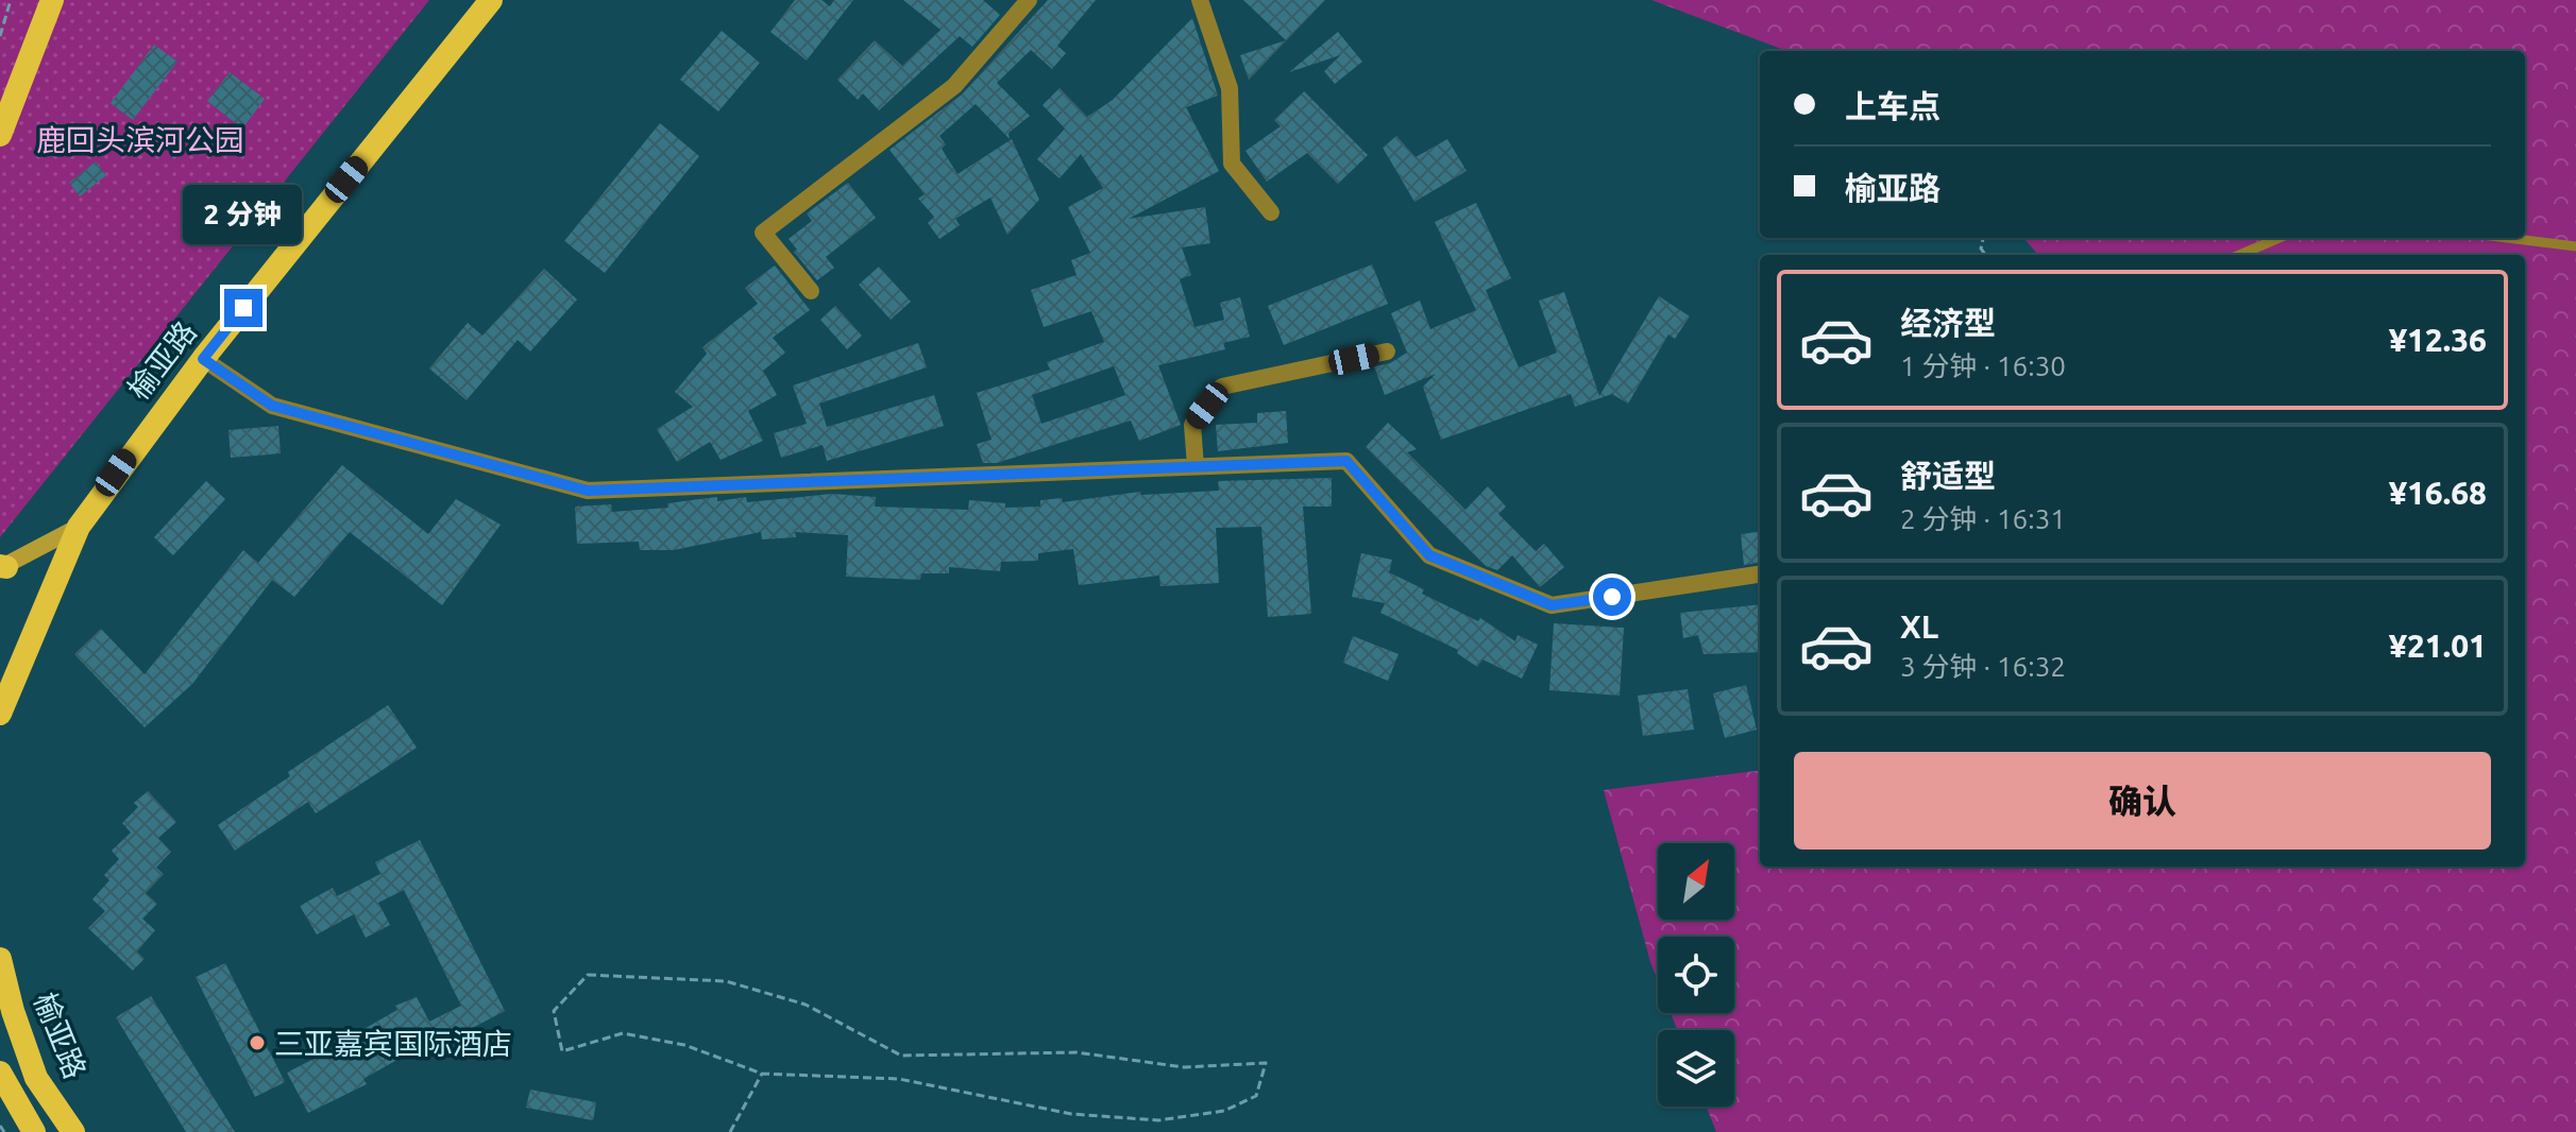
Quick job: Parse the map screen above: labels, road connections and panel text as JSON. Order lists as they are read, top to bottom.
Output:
{
  "streets": {
    "highway": ["榆亚路"]
  },
  "parks": ["鹿回头滨河公园"],
  "places": ["三亚嘉宾国际酒店"],
  "north": "top right",
  "page": {
    "banner": ["上车点", "榆亚路"],
    "bubble": "2 分钟",
    "list": [
      {
        "name": "经济型",
        "note": "1 分钟 · 16:30",
        "value": "¥12.36"
      },
      {
        "name": "舒适型",
        "note": "2 分钟 · 16:31",
        "value": "¥16.68"
      },
      {
        "name": "XL",
        "note": "3 分钟 · 16:32",
        "value": "¥21.01"
      }
    ],
    "buttons": "确认"
  }
}
